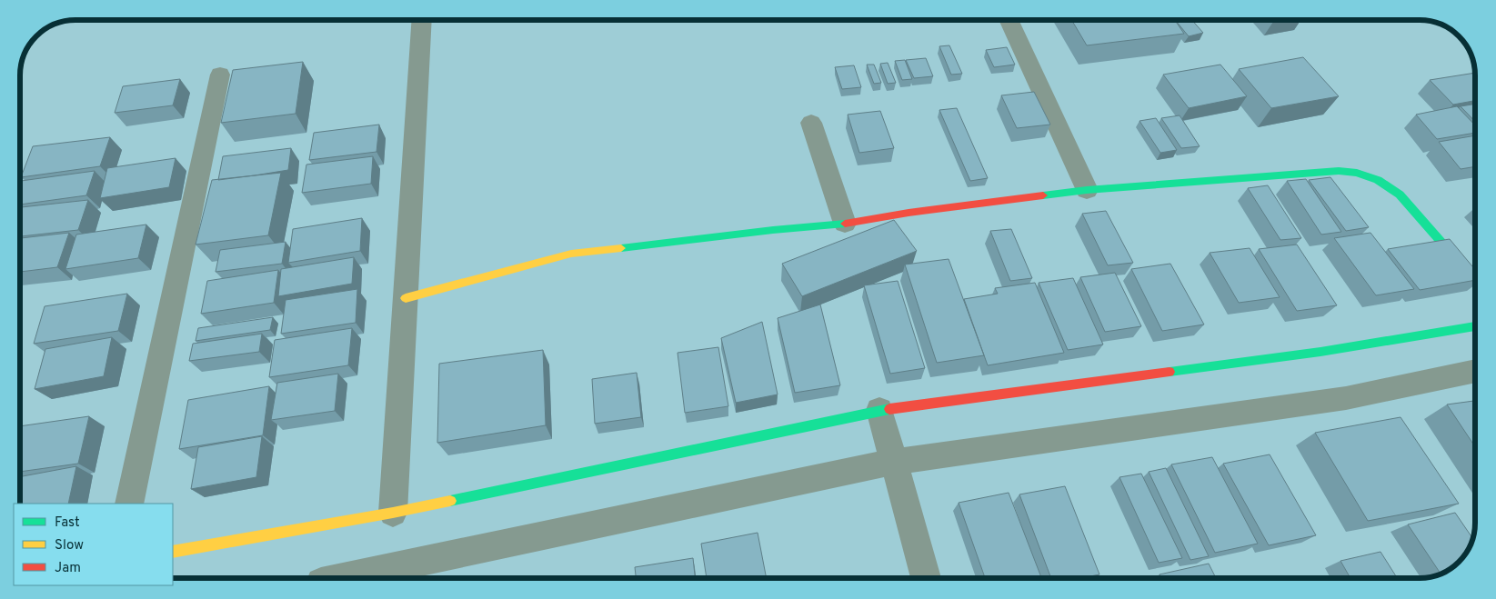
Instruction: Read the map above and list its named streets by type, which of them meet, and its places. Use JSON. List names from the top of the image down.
{
  "legend": ["Fast", "Slow", "Jam"]
}
